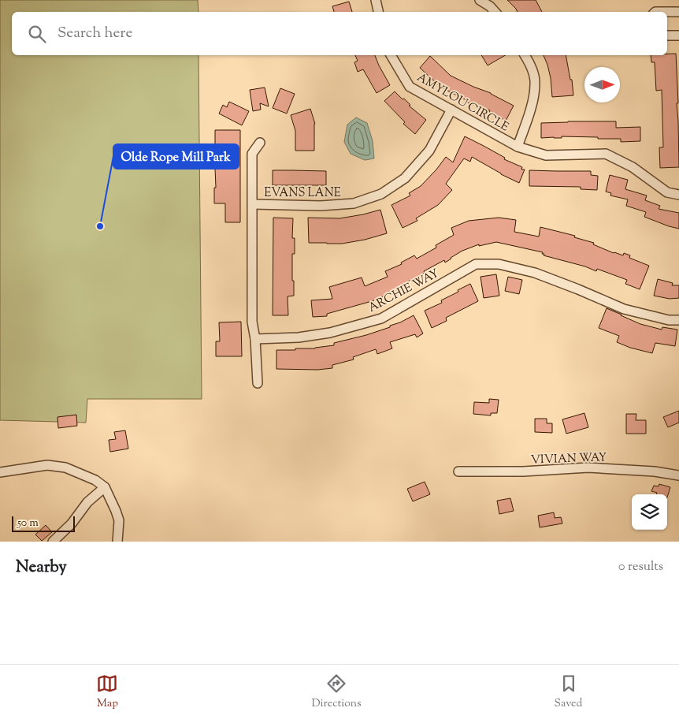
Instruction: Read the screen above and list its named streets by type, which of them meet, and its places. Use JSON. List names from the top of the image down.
{
  "streets": {
    "street": [
      "AMYLOU CIRCLE",
      "EVANS LANE",
      "ARCHIE WAY",
      "VIVIAN WAY"
    ]
  },
  "crossings": [
    ["AMYLOU CIRCLE", "EVANS LANE"]
  ],
  "places": ["Olde Rope Mill Park"],
  "scale_bar": "50 m",
  "north": "right",
  "page": {
    "search": "Search here",
    "scale": "50 m",
    "heading": ["Nearby", "0 results"],
    "nav": ["Map", "Directions", "Saved"]
  }
}
